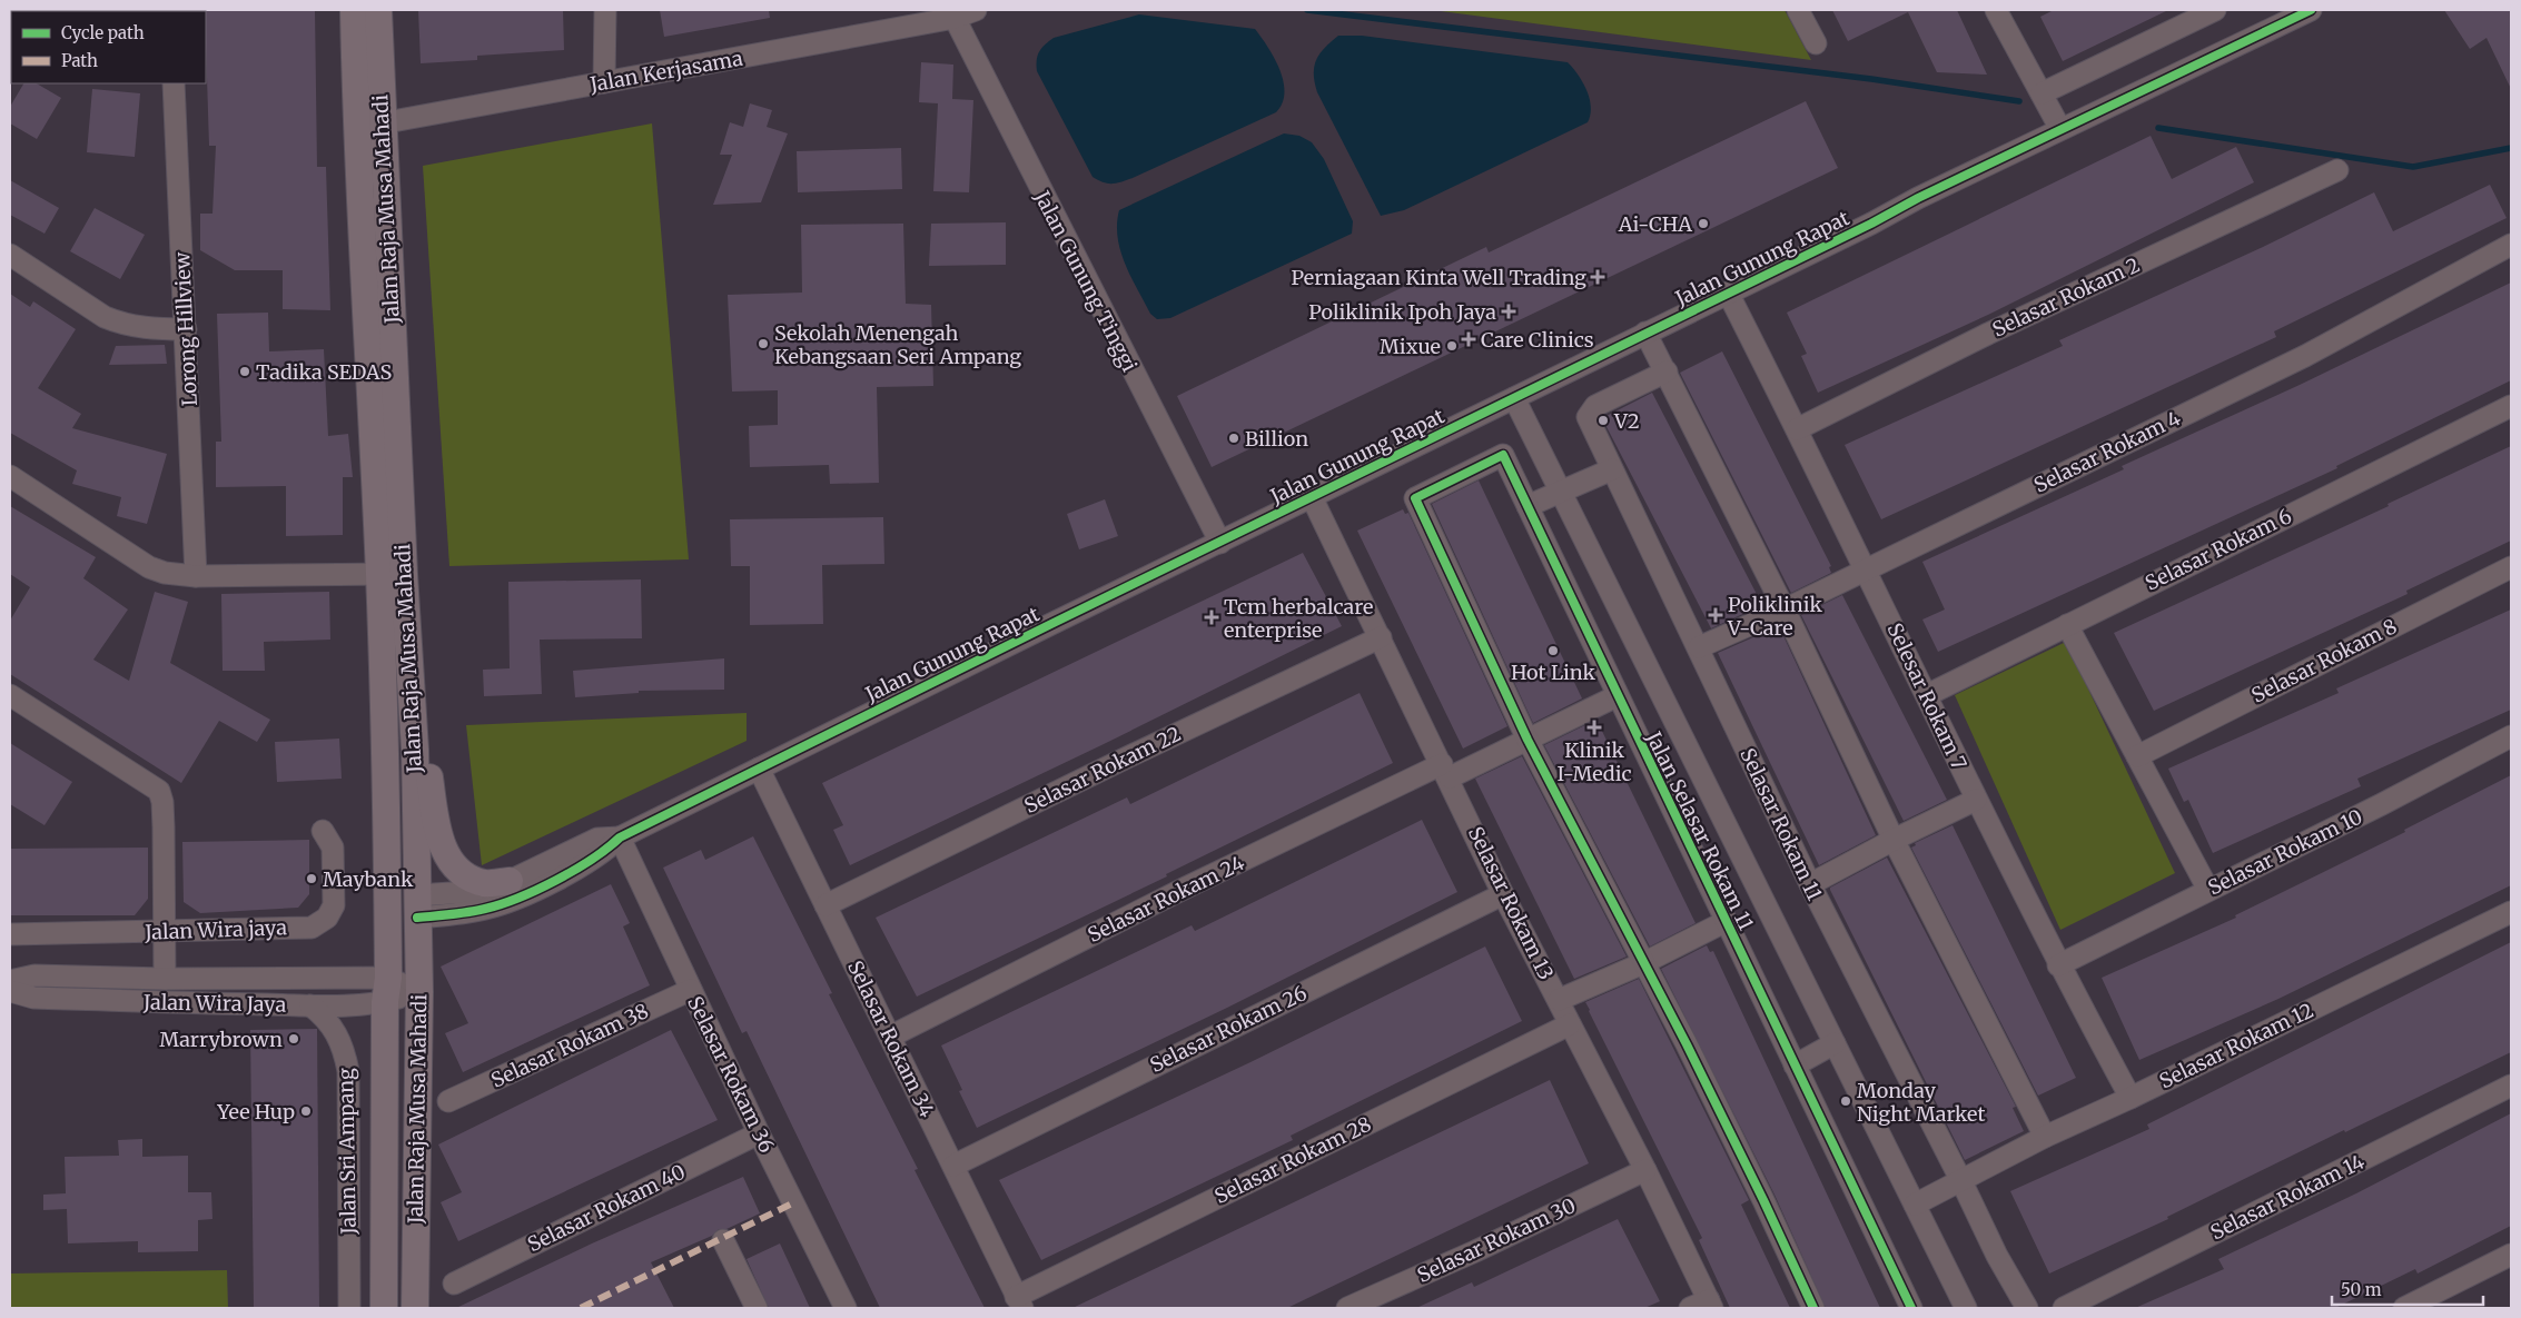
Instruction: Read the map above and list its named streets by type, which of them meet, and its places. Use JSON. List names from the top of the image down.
{
  "streets": {
    "main road": ["Jalan Raja Musa Mahadi"],
    "street": [
      "Jalan Kerjasama",
      "Jalan Gunung Rapat",
      "Jalan Gunung Tinggi",
      "Selasar Rokam 2",
      "Lorong Hillview",
      "Selasar Rokam 4",
      "Selasar Rokam 6",
      "Selasar Rokam 8",
      "Selesar Rokam 7",
      "Selasar Rokam 22",
      "Selasar Rokam 11",
      "Jalan Selasar Rokam 11",
      "Selasar Rokam 10",
      "Selasar Rokam 24",
      "Selasar Rokam 13",
      "Jalan Wira jaya",
      "Jalan Wira Jaya",
      "Selasar Rokam 26",
      "Selasar Rokam 34",
      "Selasar Rokam 38",
      "Selasar Rokam 12",
      "Selasar Rokam 36",
      "Jalan Sri Ampang",
      "Selasar Rokam 28",
      "Selasar Rokam 14",
      "Selasar Rokam 40",
      "Selasar Rokam 30"
    ]
  },
  "crossings": [
    ["Jalan Kerjasama", "Jalan Raja Musa Mahadi"],
    ["Jalan Kerjasama", "Jalan Gunung Tinggi"],
    ["Jalan Raja Musa Mahadi", "Jalan Gunung Rapat"],
    ["Jalan Raja Musa Mahadi", "Jalan Wira Jaya"],
    ["Jalan Gunung Rapat", "Jalan Gunung Tinggi"],
    ["Jalan Gunung Rapat", "Selesar Rokam 7"],
    ["Jalan Gunung Rapat", "Selasar Rokam 13"],
    ["Jalan Gunung Rapat", "Selasar Rokam 34"],
    ["Jalan Gunung Rapat", "Selasar Rokam 36"],
    ["Selasar Rokam 2", "Selesar Rokam 7"],
    ["Selasar Rokam 4", "Selesar Rokam 7"],
    ["Selasar Rokam 4", "Selasar Rokam 11"],
    ["Selasar Rokam 6", "Selesar Rokam 7"],
    ["Selesar Rokam 7", "Selasar Rokam 10"],
    ["Selesar Rokam 7", "Selasar Rokam 12"],
    ["Selasar Rokam 22", "Selasar Rokam 13"],
    ["Selasar Rokam 22", "Selasar Rokam 34"],
    ["Selasar Rokam 11", "Selasar Rokam 12"],
    ["Jalan Selasar Rokam 11", "Selasar Rokam 24"],
    ["Selasar Rokam 24", "Selasar Rokam 13"],
    ["Selasar Rokam 24", "Selasar Rokam 34"],
    ["Selasar Rokam 13", "Selasar Rokam 26"],
    ["Selasar Rokam 13", "Selasar Rokam 28"],
    ["Selasar Rokam 13", "Selasar Rokam 30"],
    ["Jalan Wira Jaya", "Jalan Sri Ampang"],
    ["Selasar Rokam 26", "Selasar Rokam 34"],
    ["Selasar Rokam 34", "Selasar Rokam 28"],
    ["Selasar Rokam 38", "Selasar Rokam 36"],
    ["Selasar Rokam 36", "Selasar Rokam 40"]
  ],
  "places": {
    "other": [
      "Ai-CHA",
      "Sekolah Menengah Kebangsaan Seri Ampang",
      "Mixue",
      "Tadika SEDAS",
      "V2",
      "Billion",
      "Hot Link",
      "Maybank",
      "Marrybrown",
      "Monday Night Market",
      "Yee Hup"
    ],
    "health": [
      "Perniagaan Kinta Well Trading",
      "Poliklinik Ipoh Jaya",
      "Care Clinics",
      "Poliklinik V-Care",
      "Tcm herbalcare enterprise",
      "Klinik I-Medic"
    ]
  },
  "legend": ["Cycle path", "Path"],
  "scale_bar": "50 m"
}
